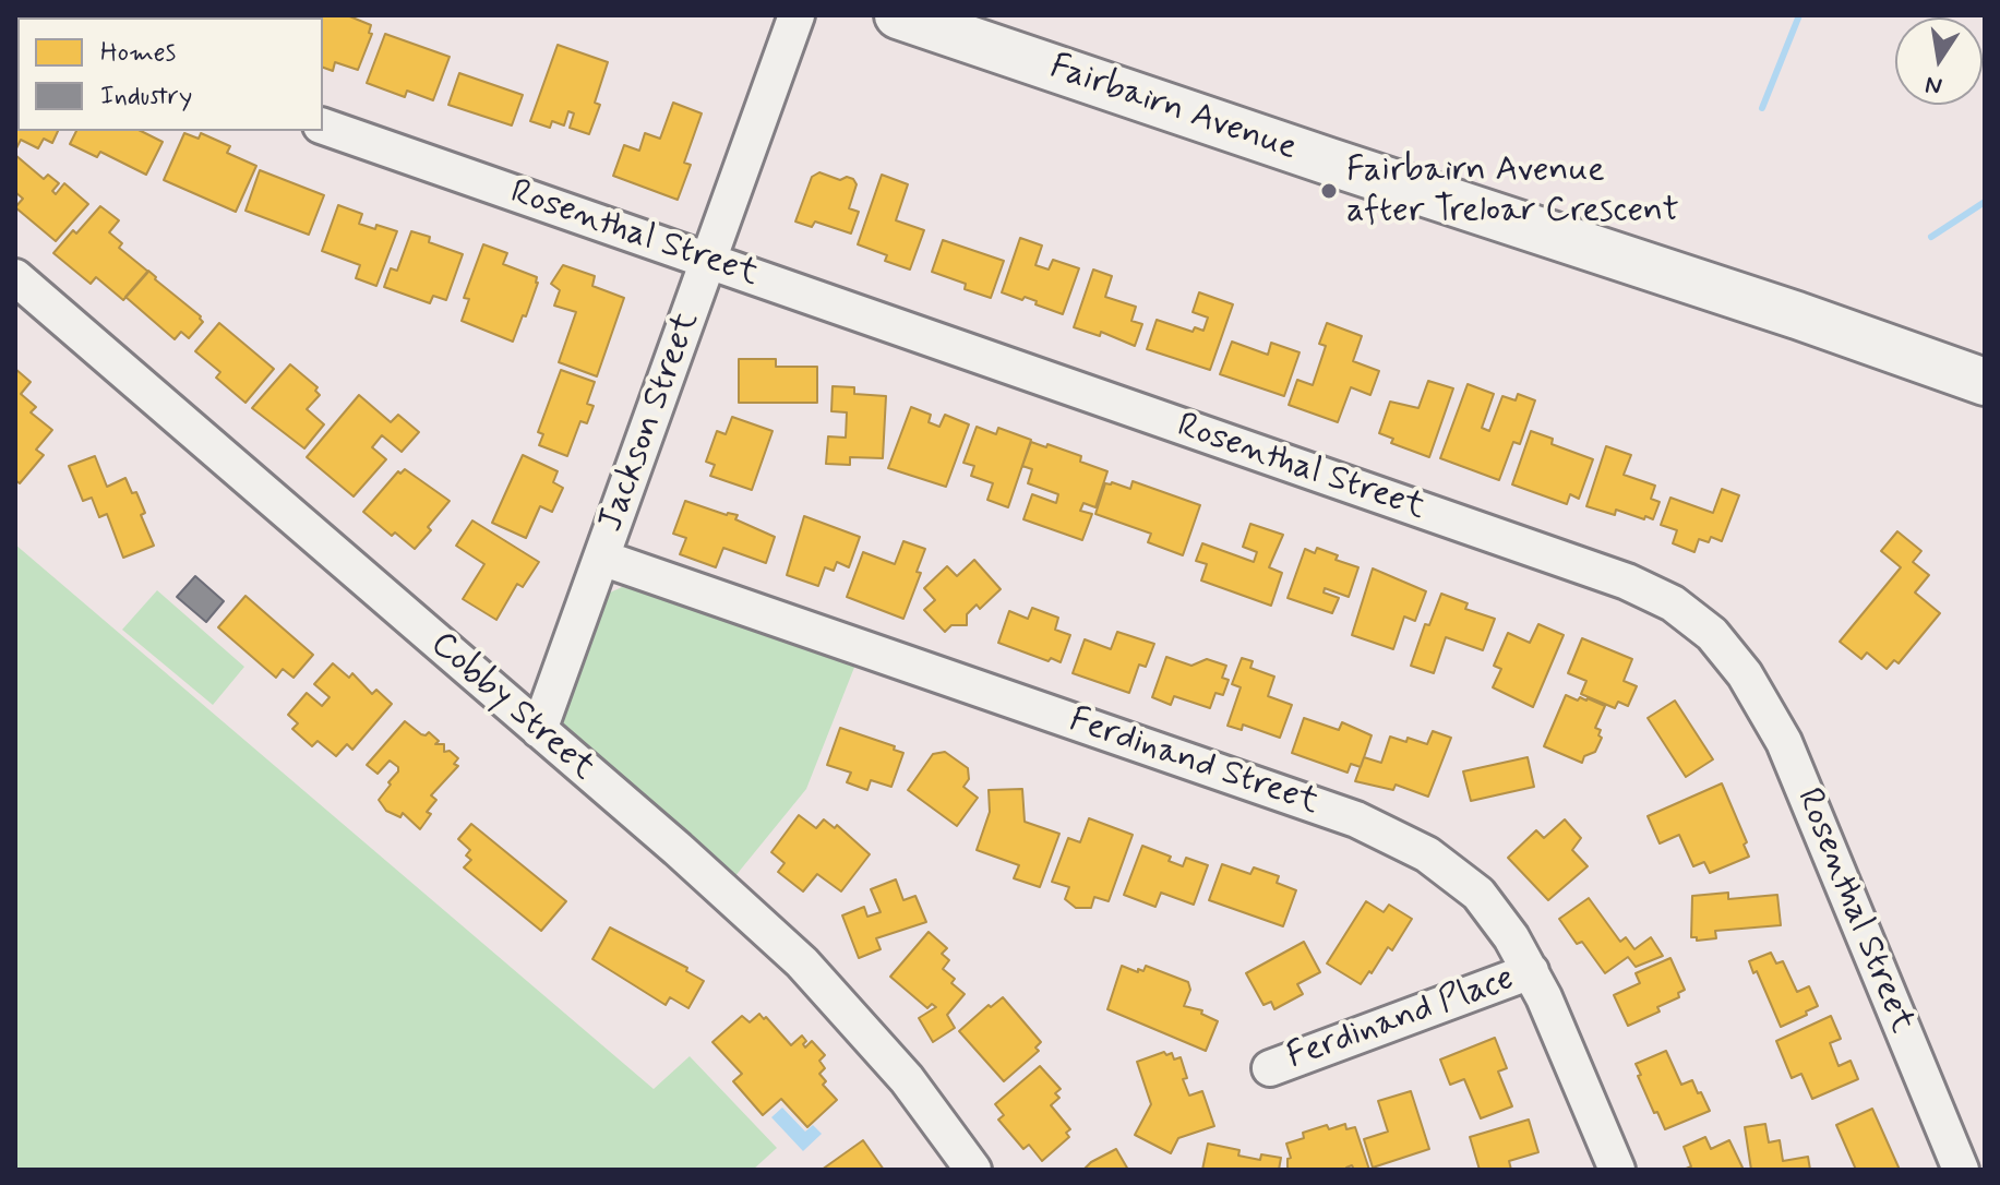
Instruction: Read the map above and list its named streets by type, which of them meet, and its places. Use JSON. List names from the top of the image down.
{
  "streets": {
    "main road": ["Fairbairn Avenue"],
    "street": [
      "Rosenthal Street",
      "Jackson Street",
      "Cobby Street",
      "Ferdinand Street",
      "Ferdinand Place"
    ]
  },
  "crossings": [
    ["Rosenthal Street", "Jackson Street"],
    ["Jackson Street", "Cobby Street"],
    ["Jackson Street", "Ferdinand Street"],
    ["Ferdinand Street", "Ferdinand Place"]
  ],
  "places": ["Fairbairn Avenue after Treloar Crescent"],
  "legend": ["Homes", "Industry"],
  "north": "bottom"
}
